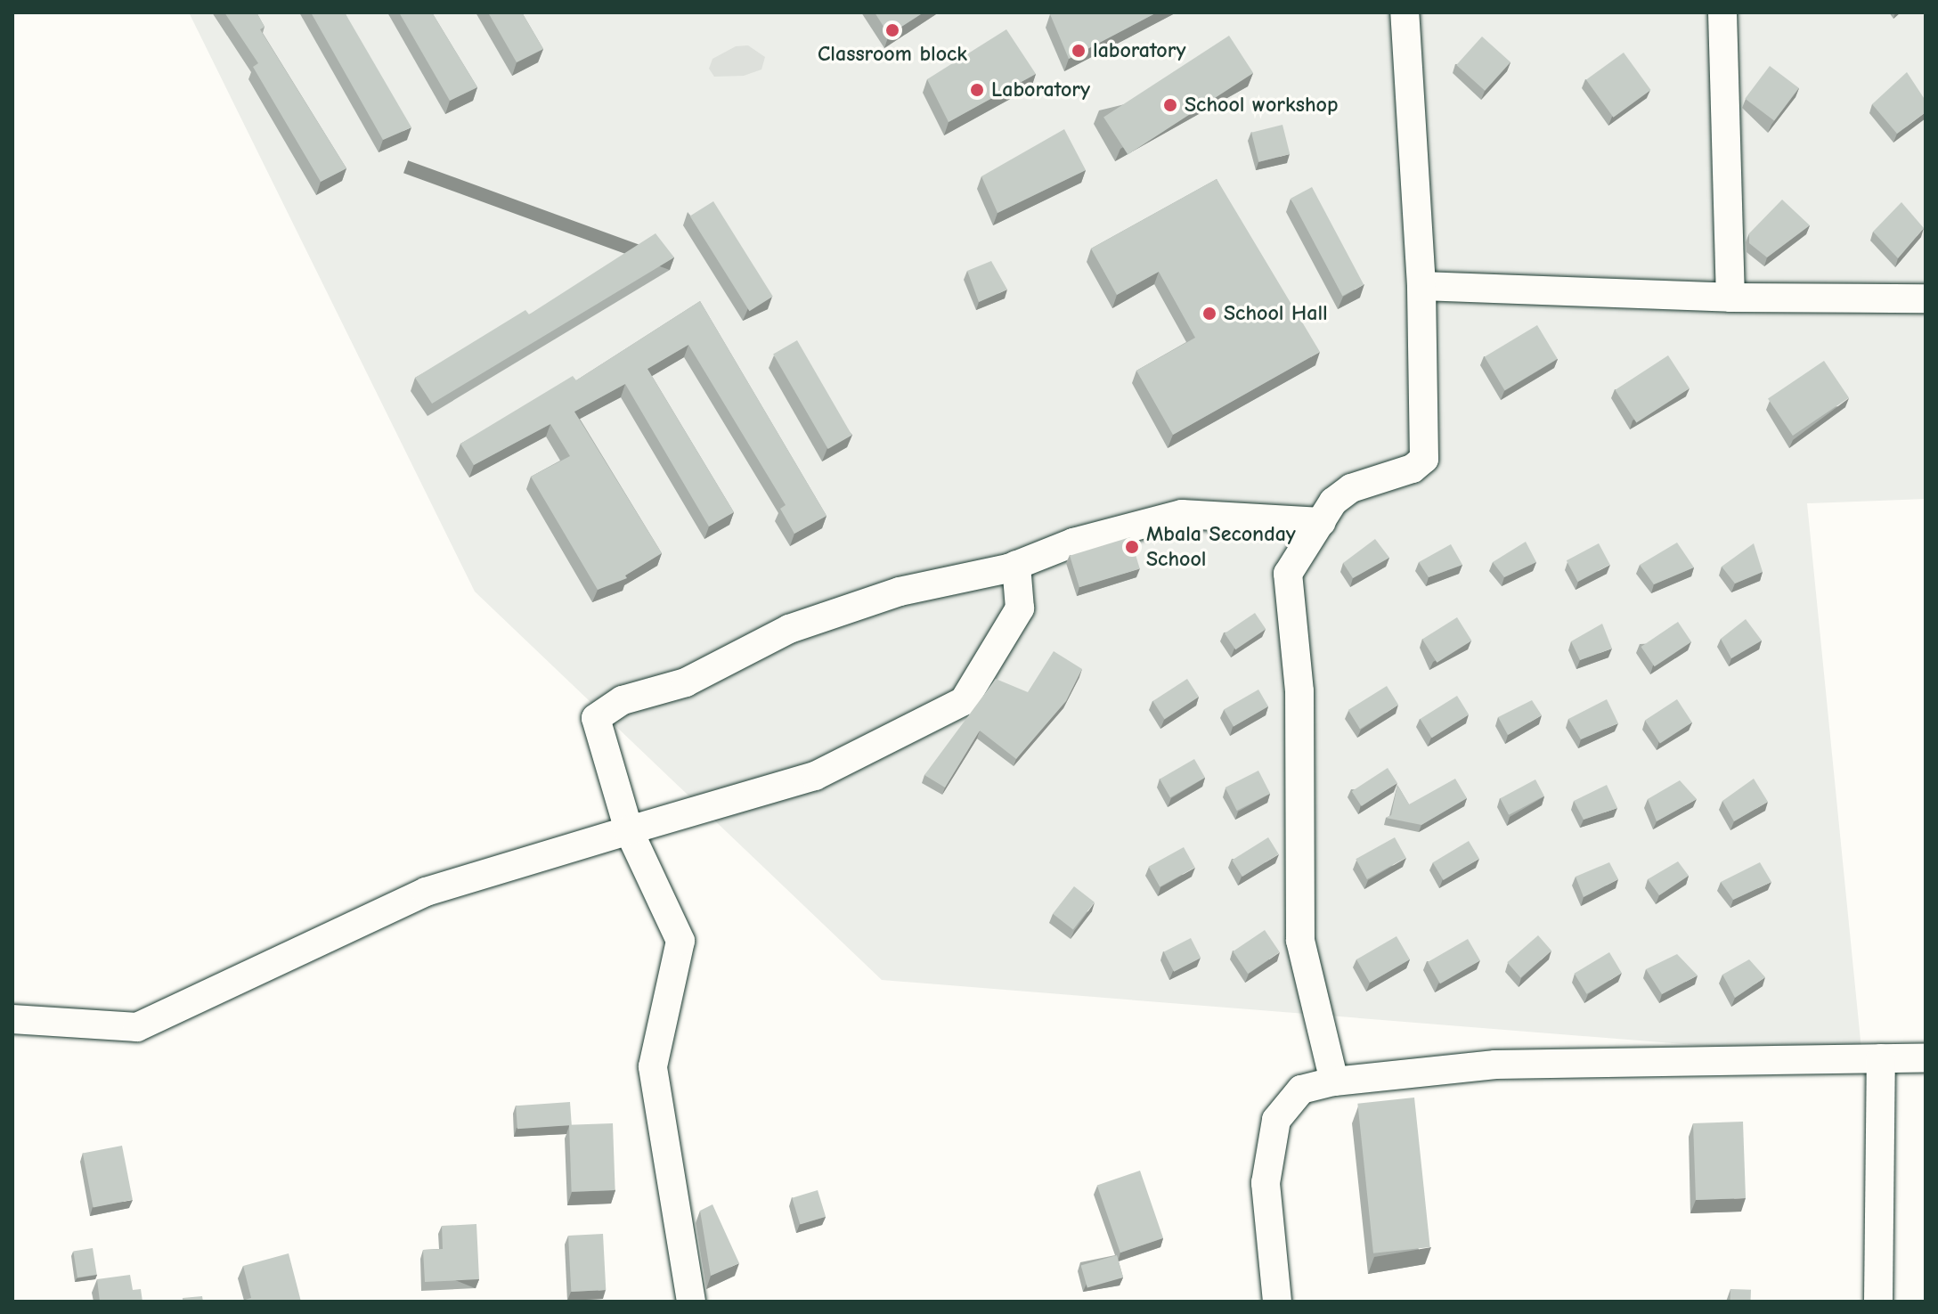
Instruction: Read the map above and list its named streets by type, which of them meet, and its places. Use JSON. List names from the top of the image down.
{
  "places": [
    "Classroom block",
    "laboratory",
    "Laboratory",
    "School workshop",
    "School Hall",
    "Mbala Seconday School"
  ]
}
